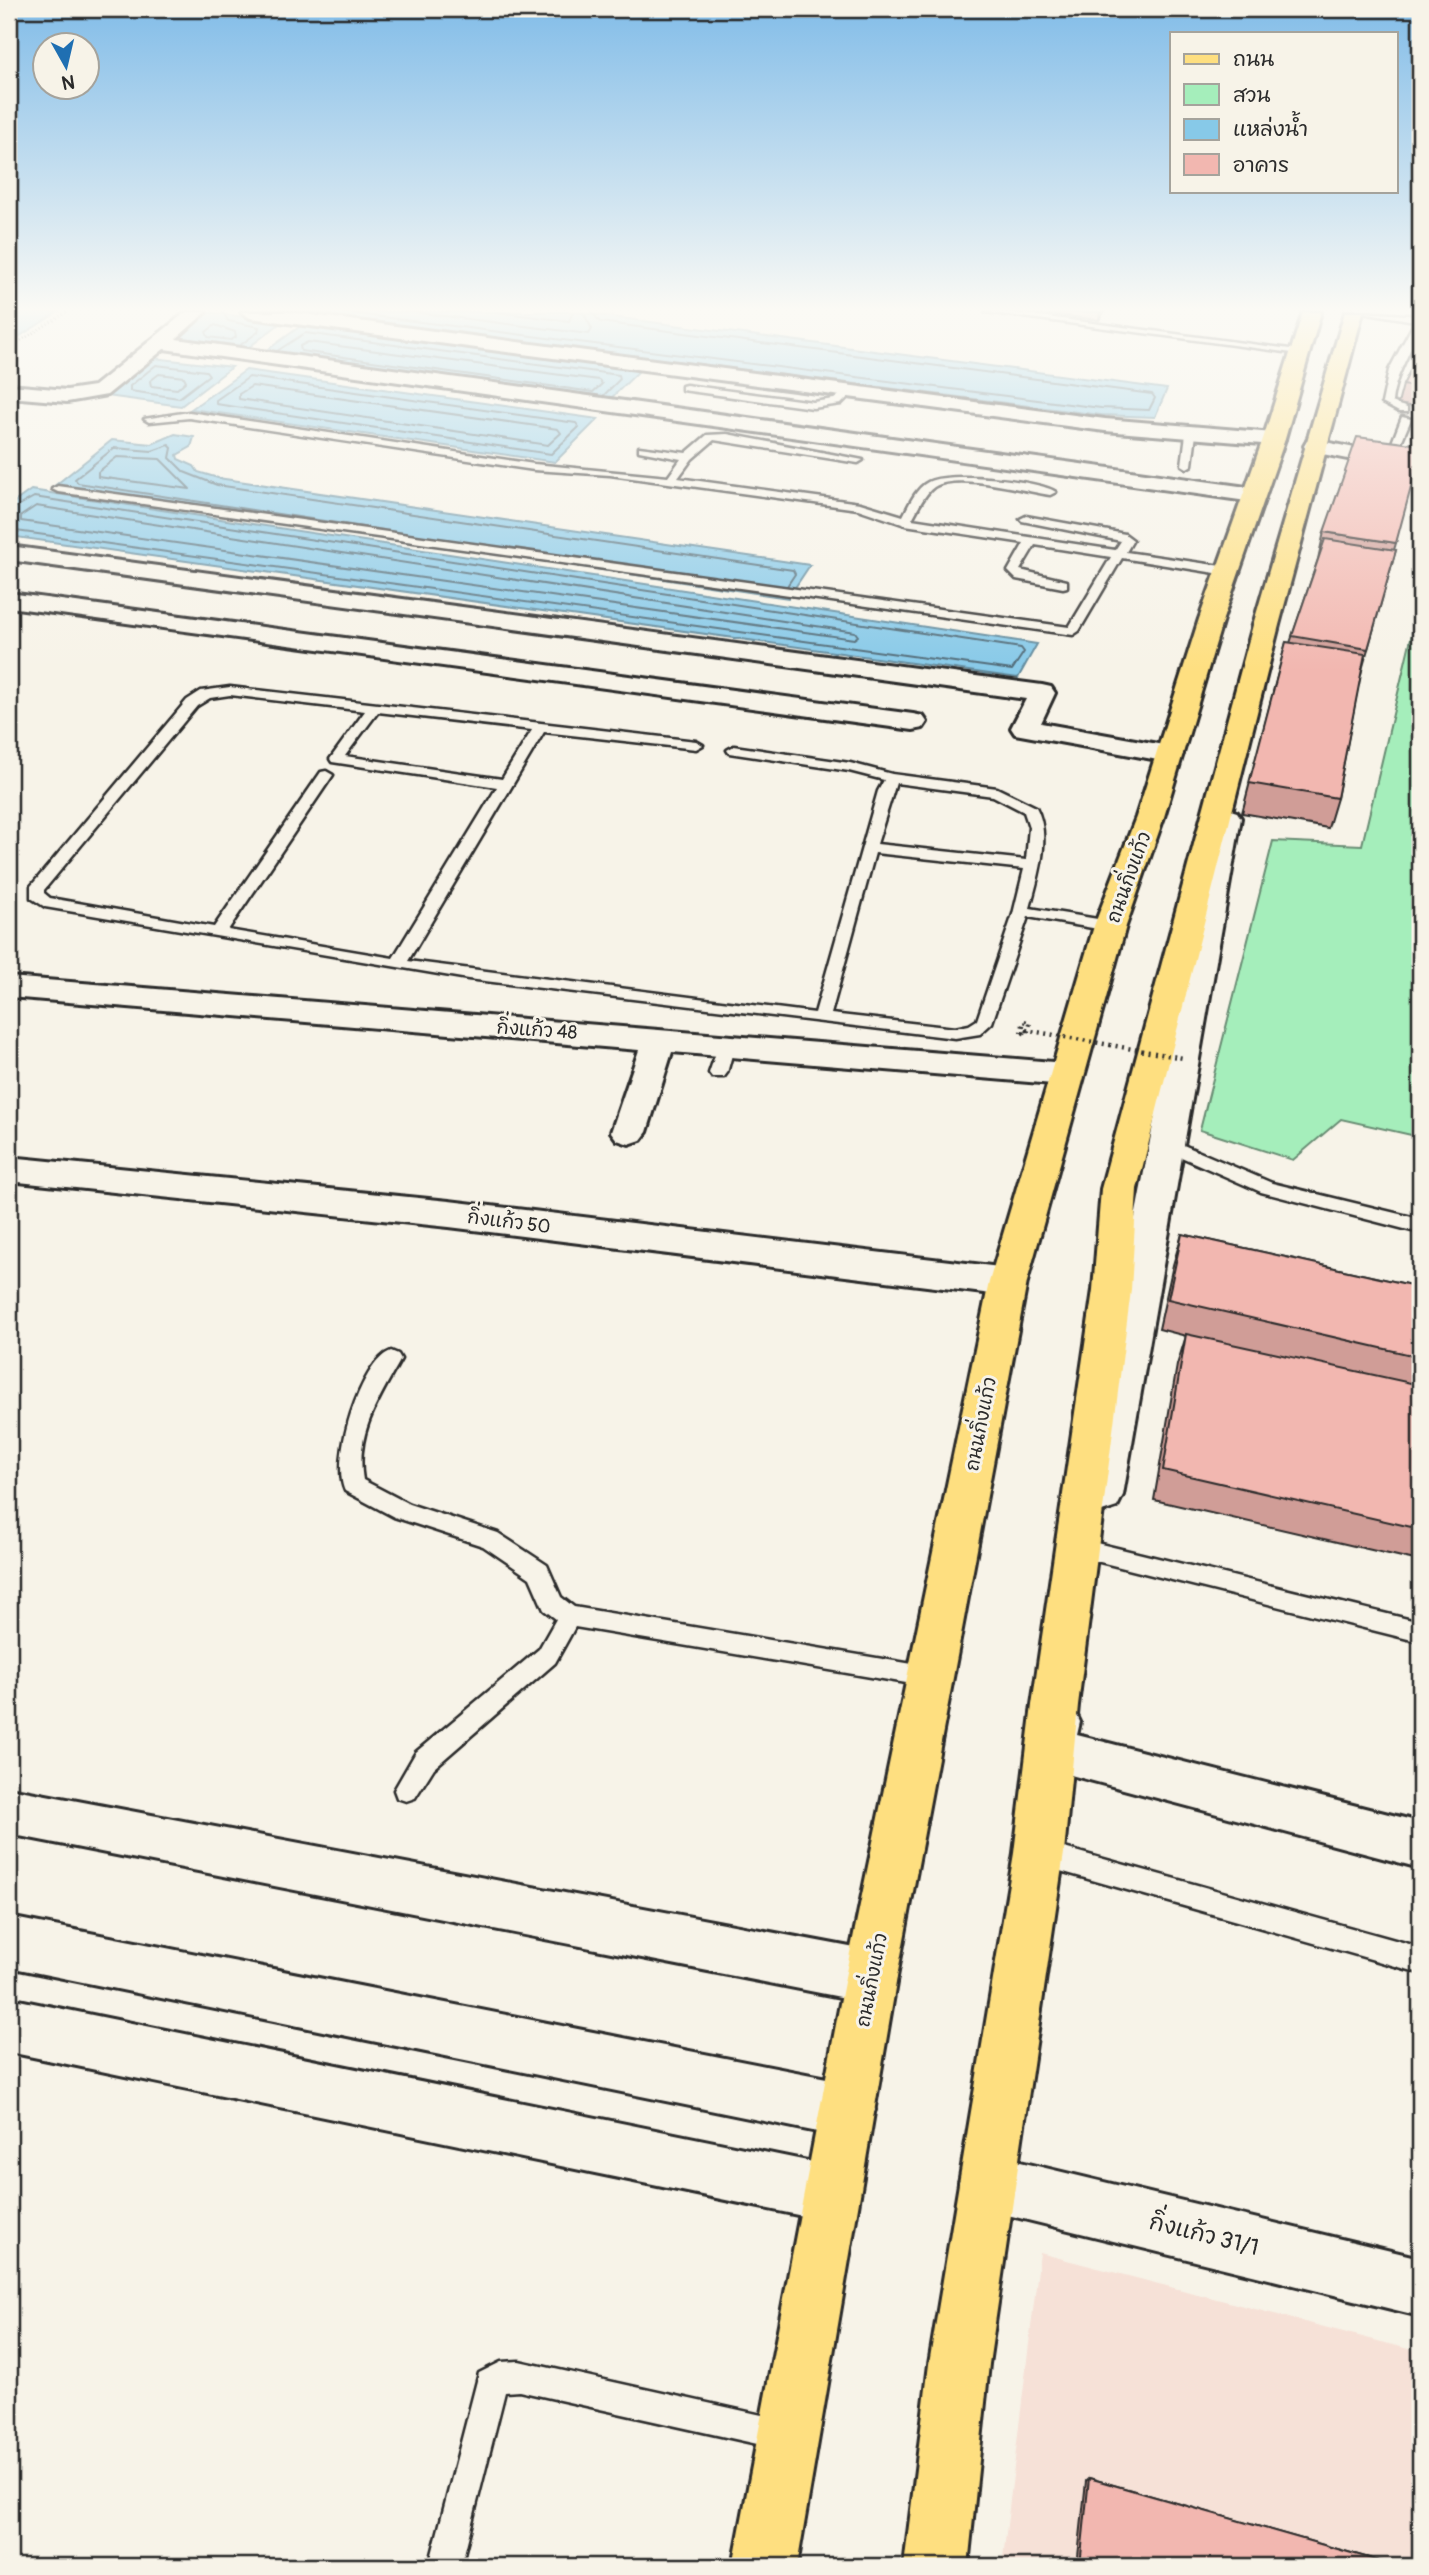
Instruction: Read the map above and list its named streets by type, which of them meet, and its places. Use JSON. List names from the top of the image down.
{
  "streets": {
    "main road": ["ถนนกิ่งแก้ว"],
    "street": ["กิ่งแก้ว 48", "กิ่งแก้ว 50", "กิ่งแก้ว 31/1"]
  },
  "crossings": [
    ["ถนนกิ่งแก้ว", "กิ่งแก้ว 48"],
    ["ถนนกิ่งแก้ว", "กิ่งแก้ว 50"],
    ["ถนนกิ่งแก้ว", "กิ่งแก้ว 31/1"]
  ],
  "legend": [
    "ถนน",
    "สวน",
    "แหล่งน้ำ",
    "อาคาร"
  ],
  "north": "bottom"
}
